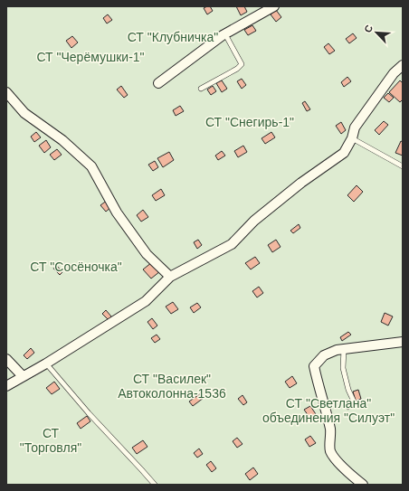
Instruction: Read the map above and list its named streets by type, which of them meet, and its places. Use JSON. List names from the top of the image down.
{
  "parks": [
    "СТ \"Клубничка\"",
    "СТ \"Черёмушки-1\"",
    "СТ \"Снегирь-1\"",
    "СТ \"Сосёночка\"",
    "СТ \"Василек\" Автоколонна-1536",
    "СТ \"Светлана\" объединения \"Силуэт\"",
    "СТ \"Торговля\""
  ],
  "north": "top left"
}
